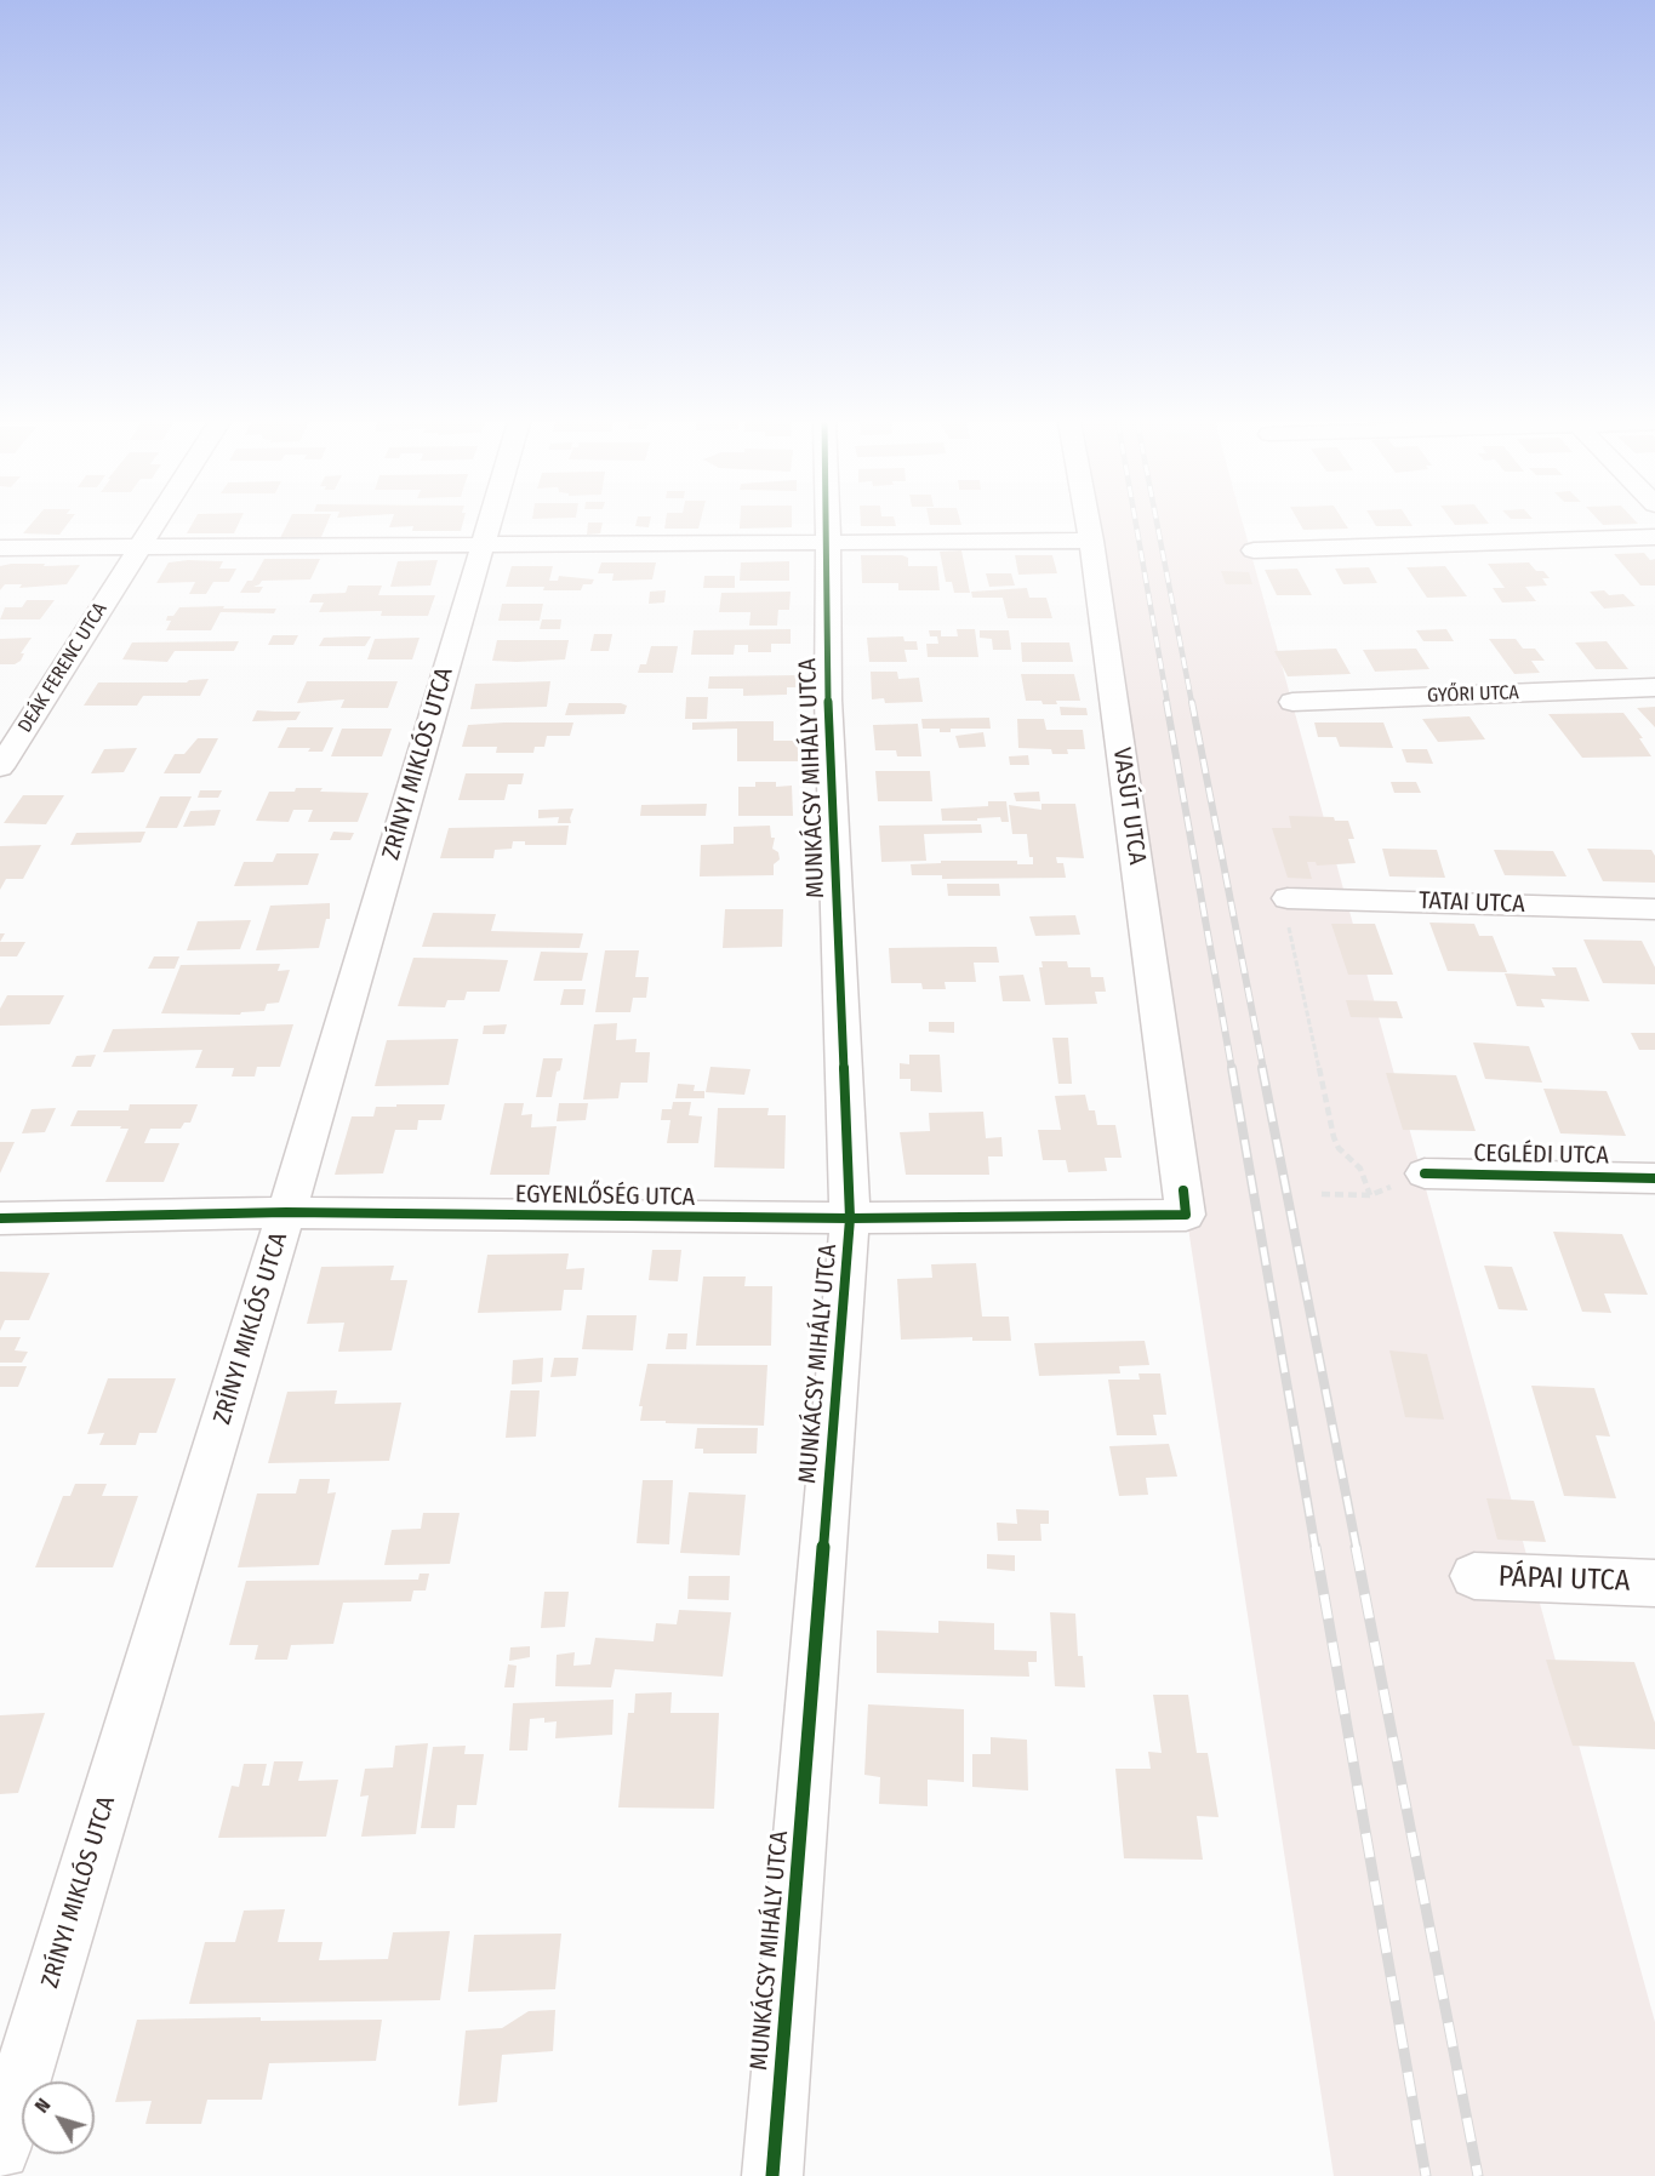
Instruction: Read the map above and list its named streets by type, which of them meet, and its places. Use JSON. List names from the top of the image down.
{
  "streets": {
    "street": [
      "DEÁK FERENC UTCA",
      "GYŐRI UTCA",
      "ZRÍNYI MIKLÓS UTCA",
      "MUNKÁCSY MIHÁLY UTCA",
      "VASÚT UTCA",
      "TATAI UTCA",
      "CEGLÉDI UTCA",
      "EGYENLŐSÉG UTCA",
      "PÁPAI UTCA"
    ]
  },
  "crossings": [
    ["ZRÍNYI MIKLÓS UTCA", "EGYENLŐSÉG UTCA"],
    ["MUNKÁCSY MIHÁLY UTCA", "EGYENLŐSÉG UTCA"],
    ["VASÚT UTCA", "EGYENLŐSÉG UTCA"]
  ],
  "north": "top left"
}
